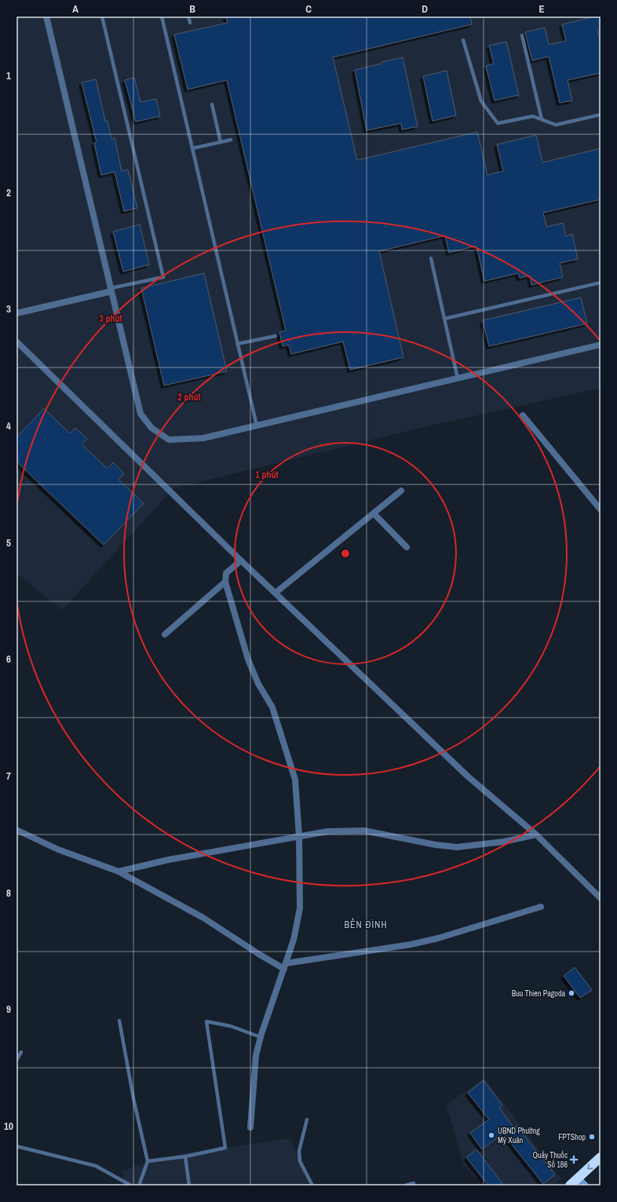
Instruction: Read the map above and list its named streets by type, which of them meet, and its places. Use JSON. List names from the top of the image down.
{
  "districts": ["BẾN ĐÌNH"],
  "places": {
    "other": ["Buu Thien Pagoda", "UBND Phường Mỹ Xuân", "FPTShop"],
    "health": ["Quầy Thuốc Số 186"]
  },
  "grid": {
    "columns": [
      "A",
      "B",
      "C",
      "D",
      "E"
    ],
    "rows": [
      "1",
      "2",
      "3",
      "4",
      "5",
      "6",
      "7",
      "8",
      "9",
      "10"
    ]
  },
  "rings": ["3 phút", "2 phút", "1 phút"]
}
